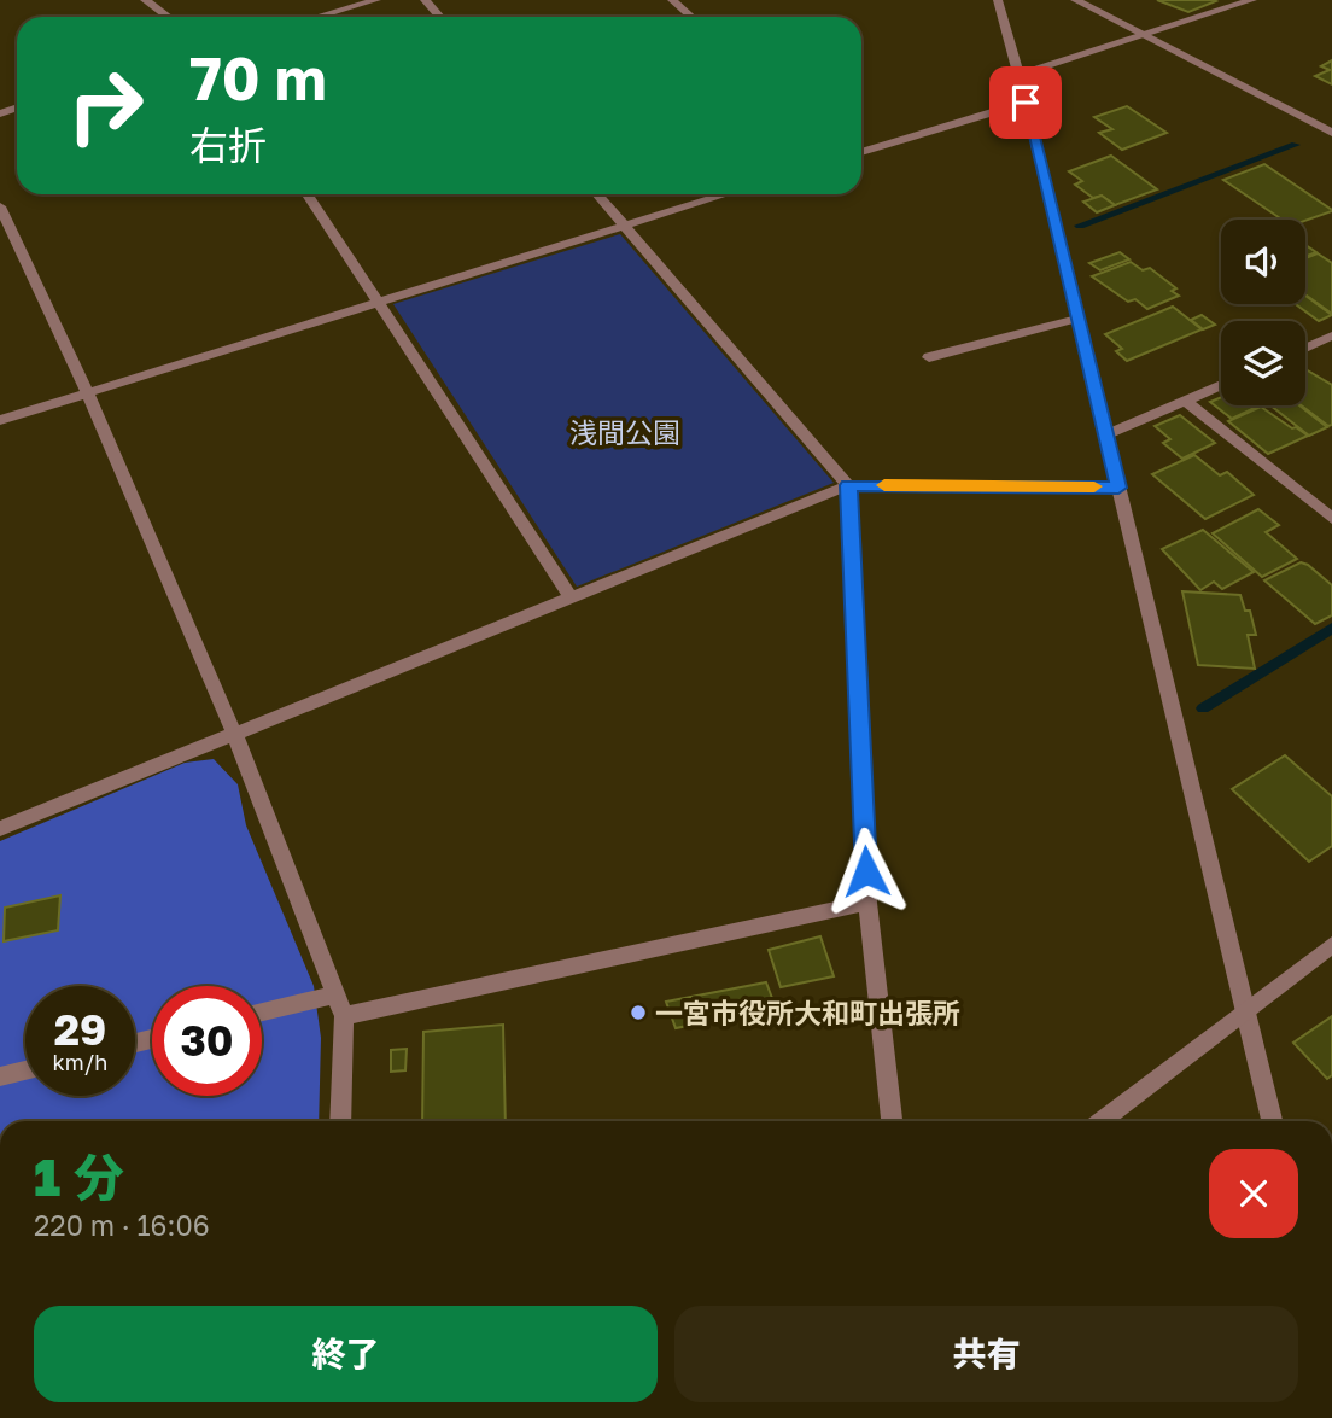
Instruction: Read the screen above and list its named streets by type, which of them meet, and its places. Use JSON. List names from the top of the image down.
{
  "parks": ["浅間公園"],
  "places": ["一宮市役所大和町出張所"],
  "page": {
    "turn": ["70 m", "右折"],
    "speed": "29 km/h",
    "limit": "30",
    "heading": ["1 分", "220 m · 16:06"],
    "buttons": ["終了", "共有"]
  }
}
